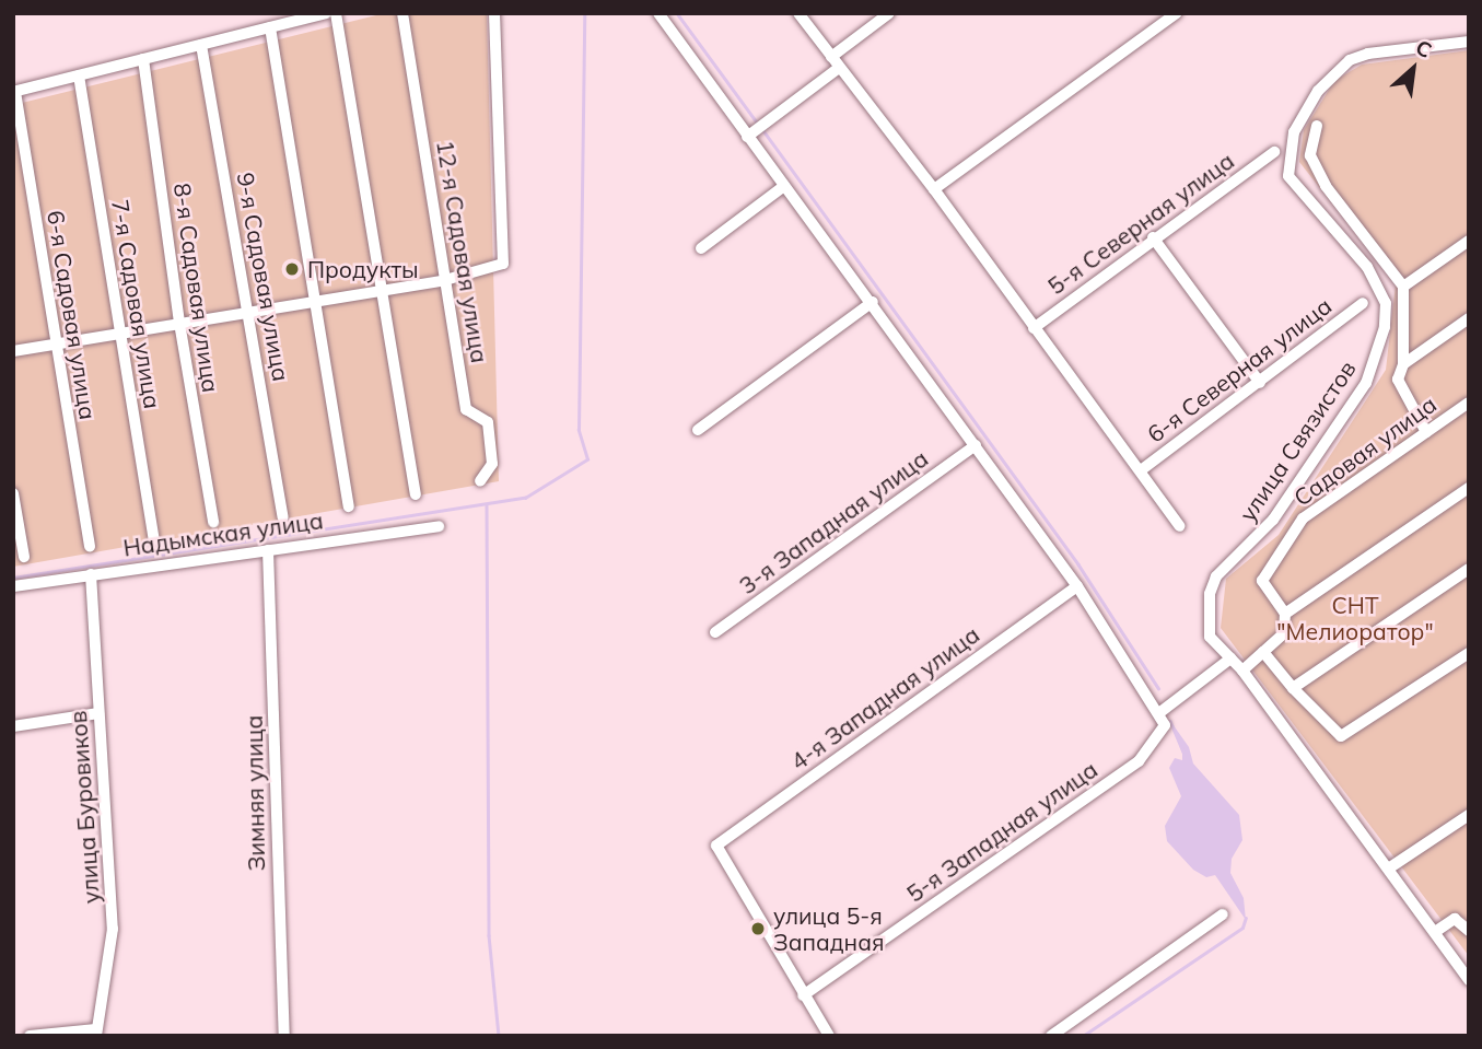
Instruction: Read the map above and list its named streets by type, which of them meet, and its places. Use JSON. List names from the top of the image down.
{
  "streets": {
    "street": [
      "5-я Северная улица",
      "12-я Садовая улица",
      "9-я Садовая улица",
      "8-я Садовая улица",
      "7-я Садовая улица",
      "6-я Садовая улица",
      "6-я Северная улица",
      "улица Связистов",
      "Садовая улица",
      "3-я Западная улица",
      "Надымская улица",
      "4-я Западная улица",
      "Зимняя улица",
      "улица Буровиков",
      "5-я Западная улица"
    ]
  },
  "crossings": [
    ["Надымская улица", "Зимняя улица"],
    ["Надымская улица", "улица Буровиков"],
    ["4-я Западная улица", "5-я Западная улица"]
  ],
  "parks": ["СНТ \"Мелиоратор\""],
  "places": ["Продукты", "улица 5-я Западная"],
  "north": "top right"
}
